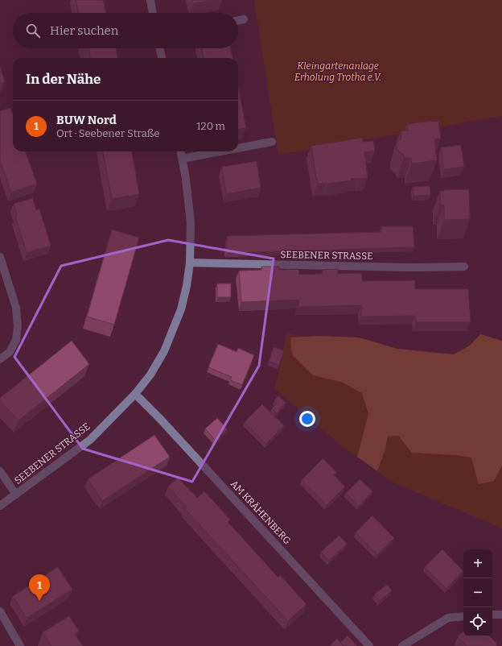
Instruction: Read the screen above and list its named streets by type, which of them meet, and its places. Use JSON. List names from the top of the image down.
{
  "streets": {
    "street": ["SEEBENER STRASSE", "AM KRÄHENBERG"]
  },
  "crossings": [
    ["SEEBENER STRASSE", "AM KRÄHENBERG"]
  ],
  "parks": ["Kleingartenanlage Erholung Trotha e.V."],
  "page": {
    "search": "Hier suchen",
    "heading": "In der Nähe",
    "list": [
      {
        "mark": "1",
        "name": "BUW Nord",
        "note": "Ort · Seebener Straße",
        "value": "120 m"
      }
    ],
    "map_buttons": ["+", "−"],
    "pins": "1"
  }
}
